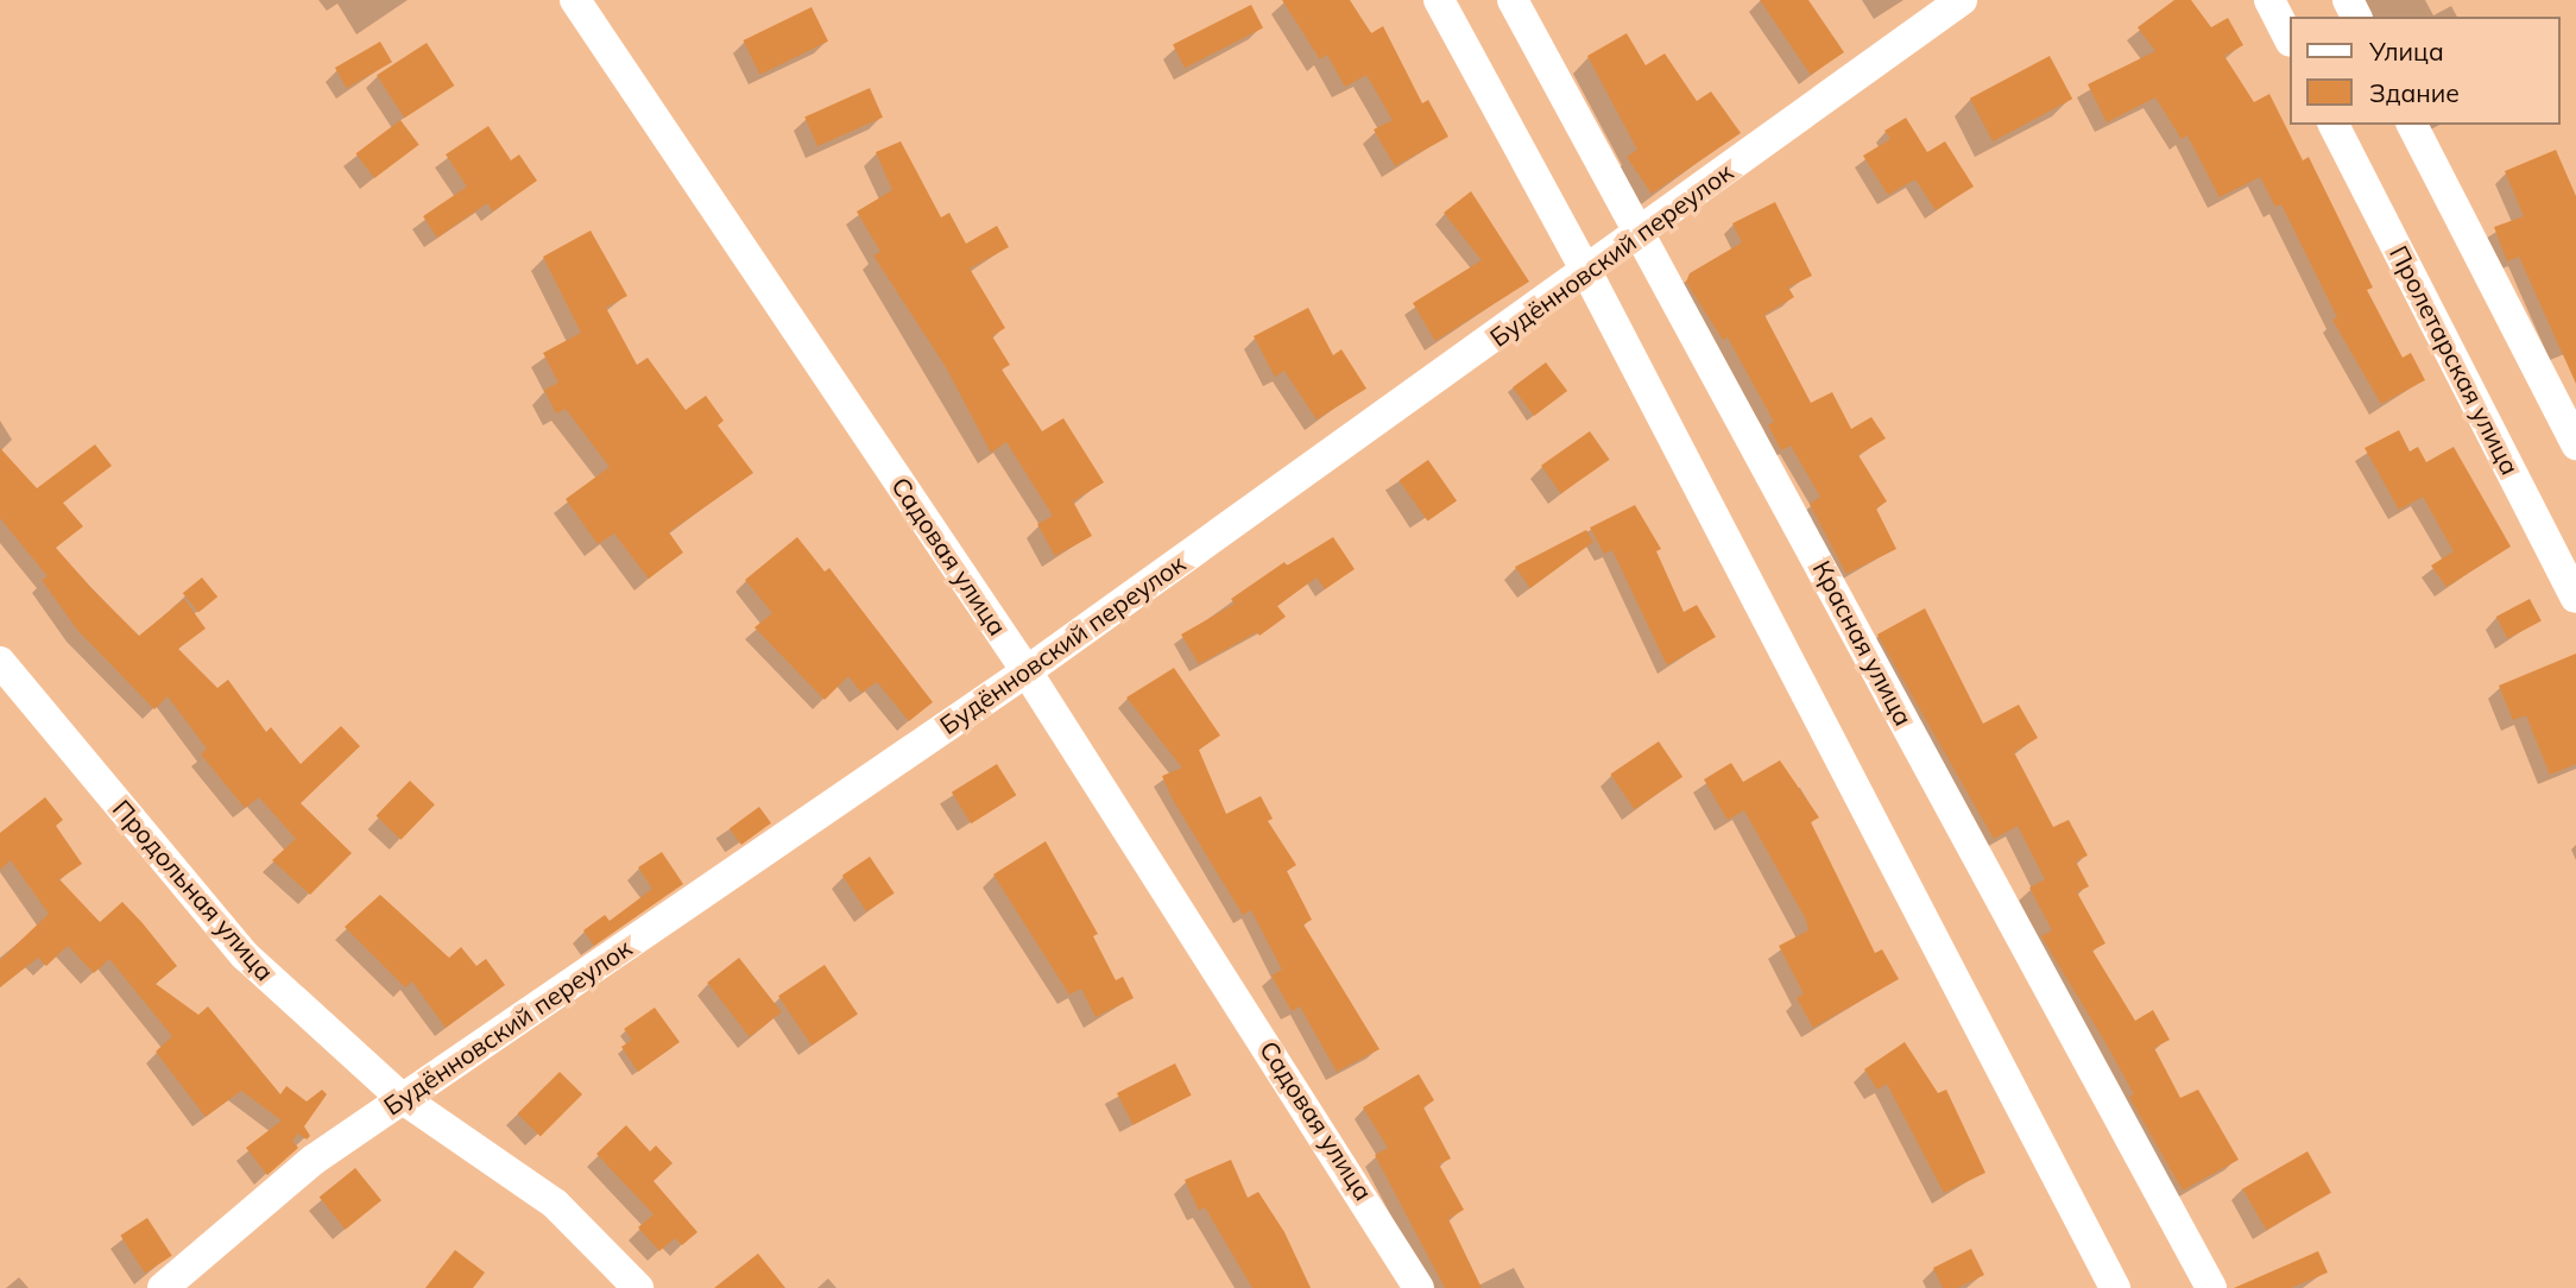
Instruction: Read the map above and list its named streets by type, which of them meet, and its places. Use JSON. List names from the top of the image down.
{
  "streets": {
    "street": [
      "Будённовский переулок",
      "Пролетарская улица",
      "Садовая улица",
      "Красная улица",
      "Продольная улица"
    ]
  },
  "crossings": [
    ["Будённовский переулок", "Садовая улица"],
    ["Будённовский переулок", "Красная улица"],
    ["Будённовский переулок", "Продольная улица"]
  ],
  "legend": ["Улица", "Здание"]
}
